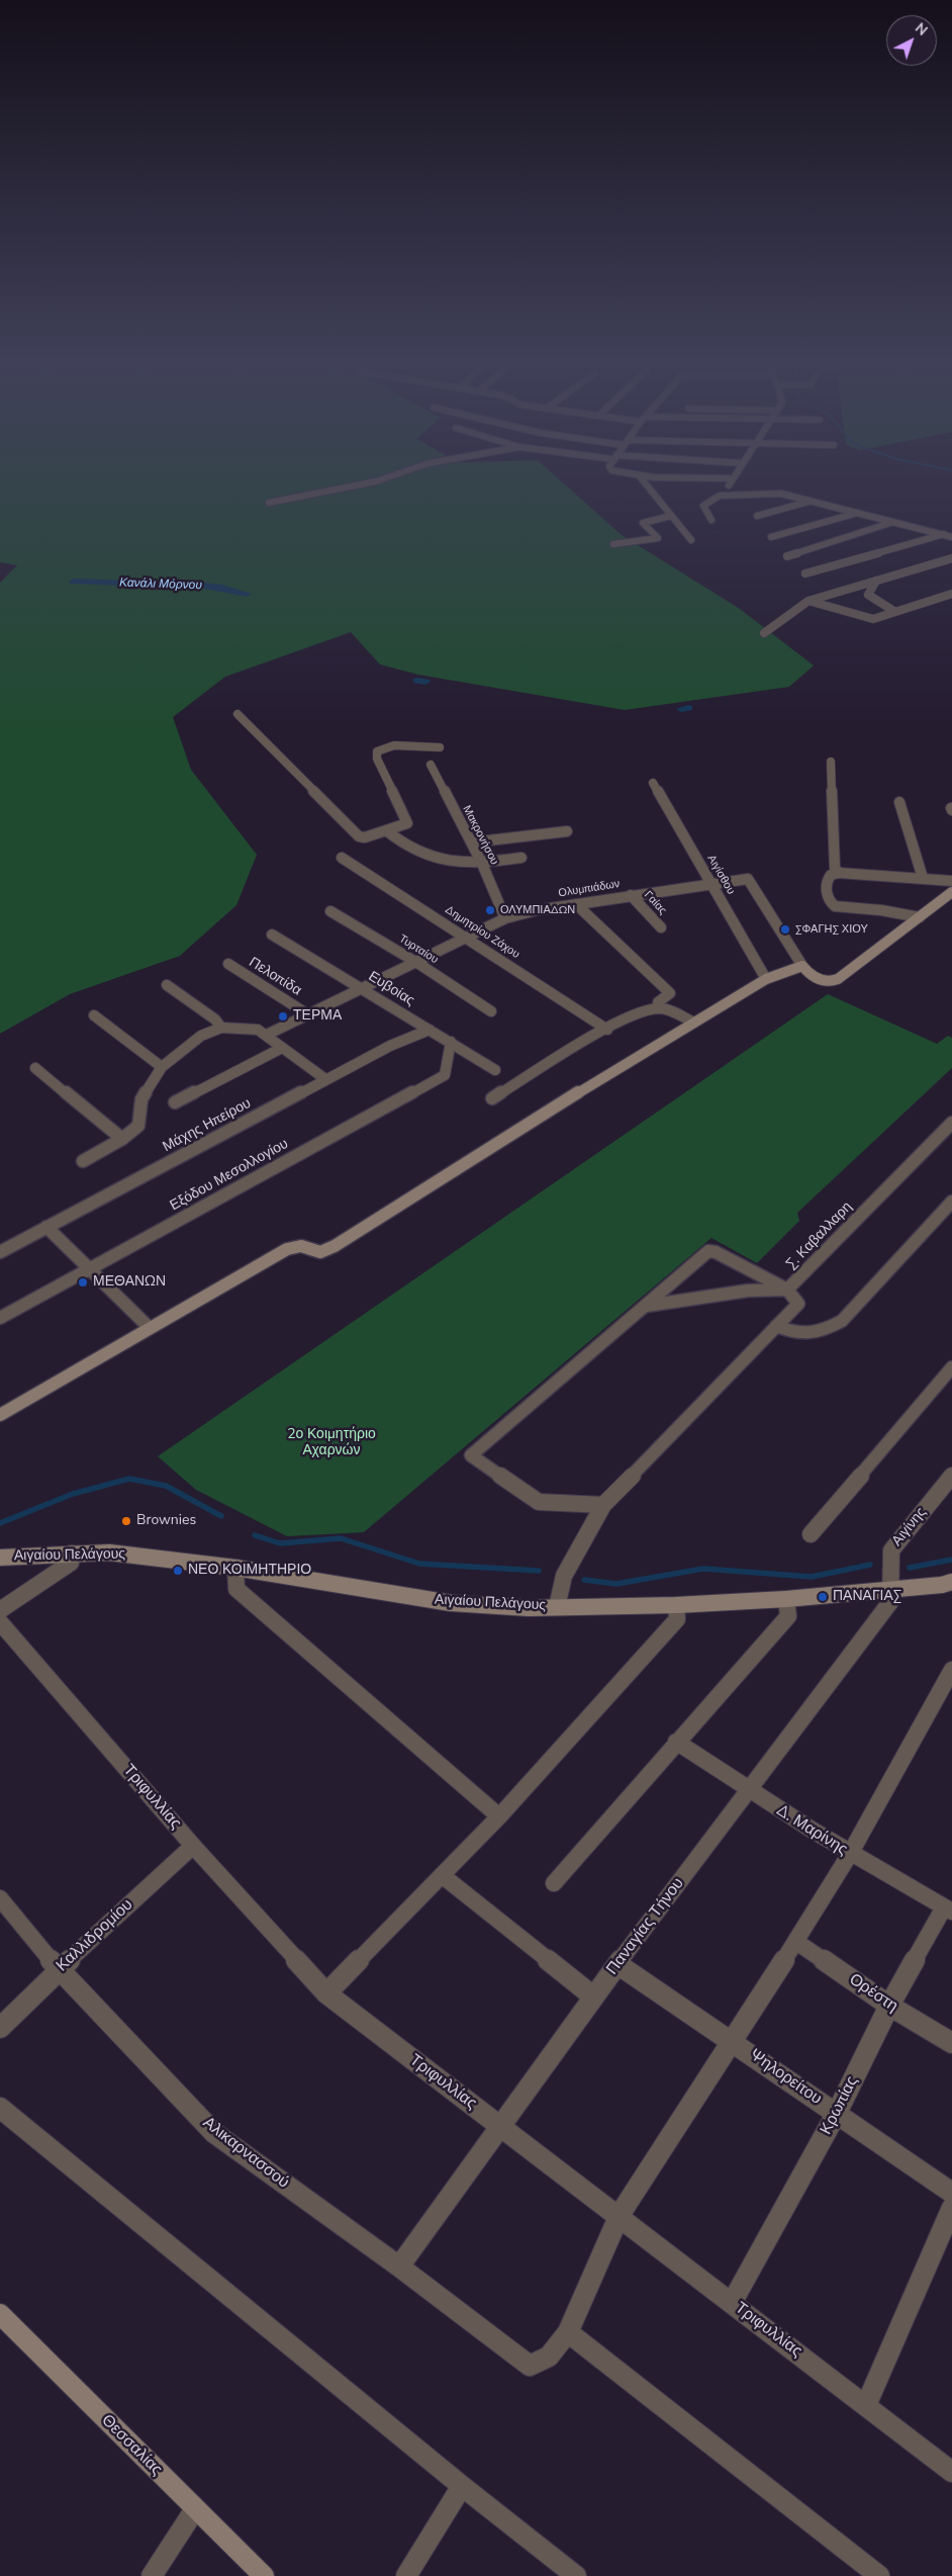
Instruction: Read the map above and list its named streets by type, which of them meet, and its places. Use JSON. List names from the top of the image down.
{
  "streets": {
    "street": [
      "Μακρονήσου",
      "Αιγίσθου",
      "Ολυμπιάδων",
      "Γαίας",
      "Δημητρίου Ζάχου",
      "Τυρταίου",
      "Πελοπίδα",
      "Ευβοίας",
      "Μάχης Ηπείρου",
      "Εξόδου Μεσολλογίου",
      "Σ. Καβαλλαρη",
      "Αιγίνης",
      "Αιγαίου Πελάγους",
      "Τριφυλλίας",
      "Δ. Μαρίνης",
      "Παναγίας Τήνου",
      "Καλλιδρομίου",
      "Ορέστη",
      "Ψηλορείτου",
      "Κρωπίας",
      "Αλικαρνασσού",
      "Θεσσαλίας"
    ]
  },
  "crossings": [
    ["Μακρονήσου", "Ολυμπιάδων"],
    ["Αιγίσθου", "Ολυμπιάδων"],
    ["Ολυμπιάδων", "Γαίας"],
    ["Ολυμπιάδων", "Δημητρίου Ζάχου"],
    ["Ολυμπιάδων", "Τυρταίου"],
    ["Ολυμπιάδων", "Πελοπίδα"],
    ["Ολυμπιάδων", "Ευβοίας"],
    ["Ευβοίας", "Μάχης Ηπείρου"],
    ["Ευβοίας", "Εξόδου Μεσολλογίου"],
    ["Αιγίνης", "Αιγαίου Πελάγους"],
    ["Αιγίνης", "Παναγίας Τήνου"],
    ["Αιγαίου Πελάγους", "Παναγίας Τήνου"],
    ["Τριφυλλίας", "Παναγίας Τήνου"],
    ["Τριφυλλίας", "Καλλιδρομίου"],
    ["Τριφυλλίας", "Κρωπίας"],
    ["Δ. Μαρίνης", "Παναγίας Τήνου"],
    ["Δ. Μαρίνης", "Κρωπίας"],
    ["Παναγίας Τήνου", "Ψηλορείτου"],
    ["Παναγίας Τήνου", "Αλικαρνασσού"],
    ["Καλλιδρομίου", "Αλικαρνασσού"],
    ["Ορέστη", "Κρωπίας"],
    ["Ψηλορείτου", "Κρωπίας"]
  ],
  "water": ["Κανάλι Μόρνου"],
  "parks": ["2ο Κοιμητήριο Αχαρνών"],
  "places": [
    "ΟΛΥΜΠΙΑΔΩΝ",
    "ΣΦΑΓΗΣ ΧΙΟΥ",
    "ΤΕΡΜΑ",
    "ΜΕΘΑΝΩΝ",
    "Brownies",
    "ΝΕΟ ΚΟΙΜΗΤΗΡΙΟ",
    "ΠΑΝΑΓΙΑΣ"
  ],
  "north": "top right"
}
